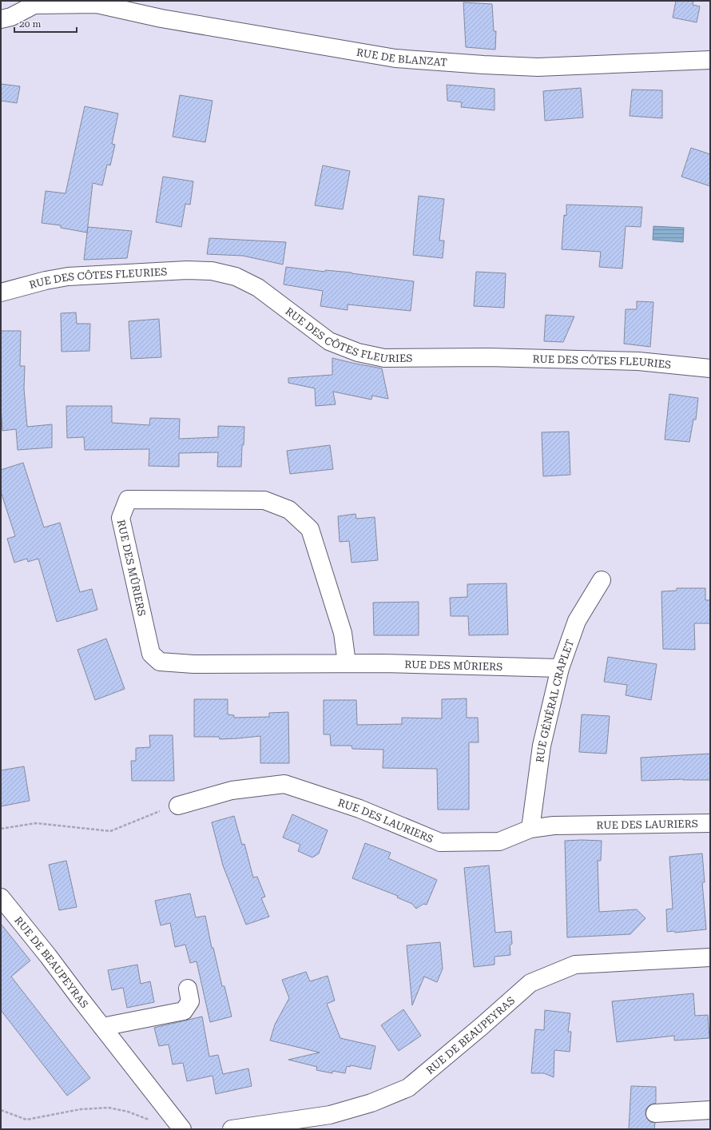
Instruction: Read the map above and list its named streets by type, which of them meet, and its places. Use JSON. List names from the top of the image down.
{
  "streets": {
    "street": [
      "RUE DE BLANZAT",
      "RUE DES CÔTES FLEURIES",
      "RUE DES MÛRIERS",
      "RUE GÉNÉRAL CRAPLET",
      "RUE DES LAURIERS",
      "RUE DE BEAUPEYRAS"
    ]
  },
  "crossings": [
    ["RUE DES MÛRIERS", "RUE GÉNÉRAL CRAPLET"],
    ["RUE GÉNÉRAL CRAPLET", "RUE DES LAURIERS"]
  ],
  "scale_bar": "20 m"
}
